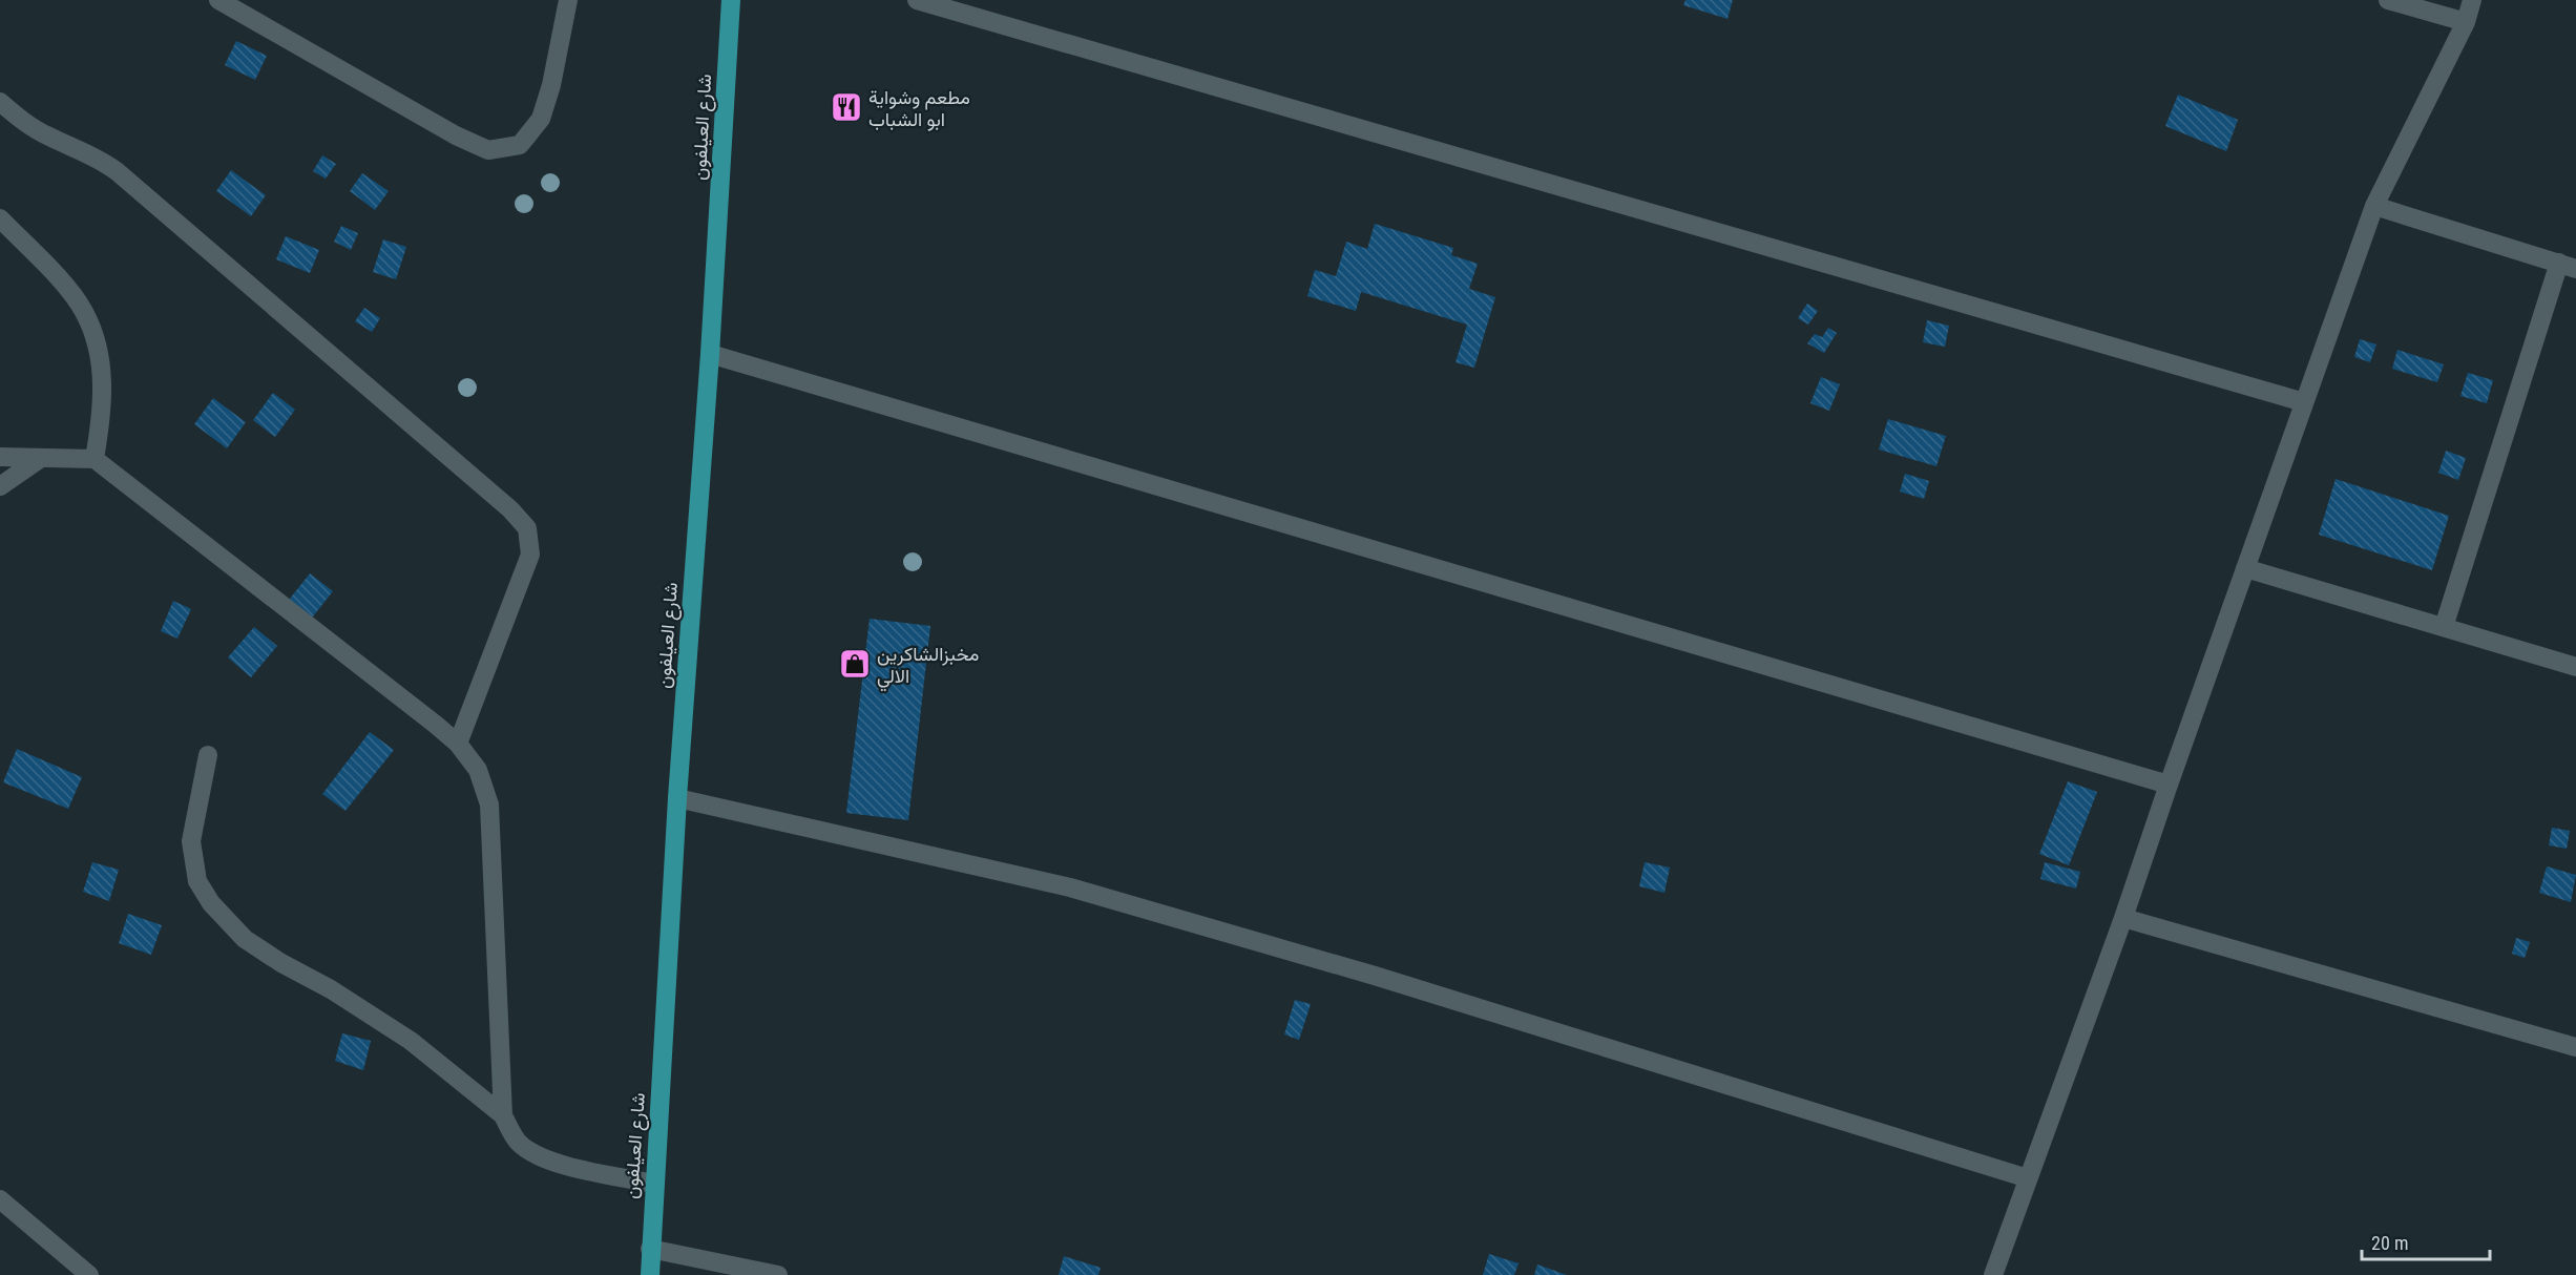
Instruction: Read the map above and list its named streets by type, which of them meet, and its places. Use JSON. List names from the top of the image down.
{
  "streets": {
    "highway": ["شارع العيلفون"]
  },
  "places": {
    "restaurant": ["مطعم وشواية ابو الشباب"],
    "shop": ["مخبزالشاكرين الالي"]
  },
  "scale_bar": "20 m"
}
